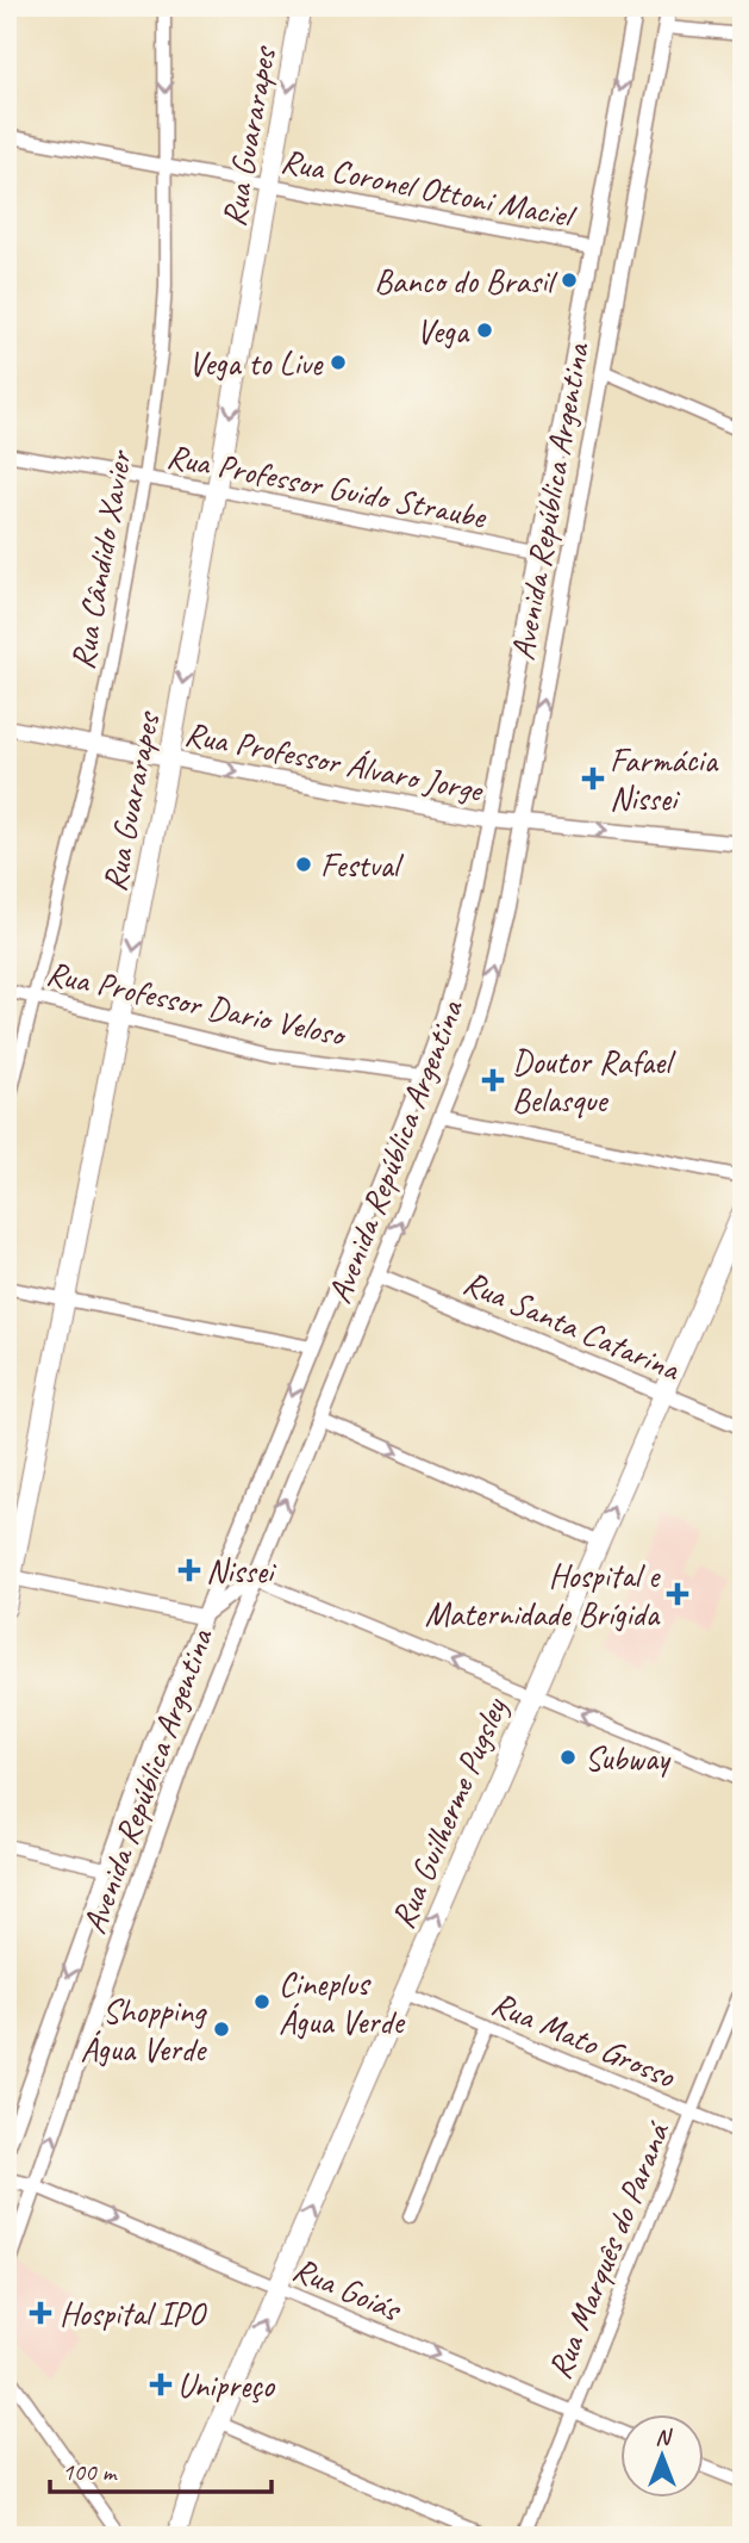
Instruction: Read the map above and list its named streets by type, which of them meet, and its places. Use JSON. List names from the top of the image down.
{
  "streets": {
    "main road": ["Rua Guararapes", "Rua Guilherme Pugsley"],
    "street": [
      "Rua Coronel Ottoni Maciel",
      "Rua Professor Guido Straube",
      "Avenida República Argentina",
      "Rua Cândido Xavier",
      "Rua Professor Álvaro Jorge",
      "Rua Professor Dario Veloso",
      "Rua Santa Catarina",
      "Rua Mato Grosso",
      "Rua Marquês do Paraná",
      "Rua Goiás"
    ]
  },
  "crossings": [
    ["Rua Guararapes", "Rua Coronel Ottoni Maciel"],
    ["Rua Guararapes", "Rua Professor Guido Straube"],
    ["Rua Guararapes", "Rua Professor Álvaro Jorge"],
    ["Rua Guararapes", "Rua Professor Dario Veloso"],
    ["Rua Coronel Ottoni Maciel", "Avenida República Argentina"],
    ["Rua Coronel Ottoni Maciel", "Rua Cândido Xavier"],
    ["Rua Professor Guido Straube", "Avenida República Argentina"],
    ["Rua Professor Guido Straube", "Rua Cândido Xavier"],
    ["Avenida República Argentina", "Rua Professor Álvaro Jorge"],
    ["Avenida República Argentina", "Rua Professor Dario Veloso"],
    ["Avenida República Argentina", "Rua Santa Catarina"],
    ["Avenida República Argentina", "Rua Goiás"],
    ["Rua Cândido Xavier", "Rua Professor Álvaro Jorge"],
    ["Rua Cândido Xavier", "Rua Professor Dario Veloso"],
    ["Rua Santa Catarina", "Rua Guilherme Pugsley"],
    ["Rua Guilherme Pugsley", "Rua Mato Grosso"],
    ["Rua Guilherme Pugsley", "Rua Goiás"],
    ["Rua Mato Grosso", "Rua Marquês do Paraná"],
    ["Rua Marquês do Paraná", "Rua Goiás"]
  ],
  "one_way": [
    "Rua Guararapes",
    "Rua Professor Álvaro Jorge",
    "Rua Guilherme Pugsley",
    "Rua Goiás"
  ],
  "places": {
    "other": [
      "Banco do Brasil",
      "Vega",
      "Vega to Live",
      "Festval",
      "Subway",
      "Cineplus Água Verde",
      "Shopping Água Verde"
    ],
    "health": [
      "Farmácia Nissei",
      "Doutor Rafael Belasque",
      "Nissei",
      "Hospital e Maternidade Brígida",
      "Hospital IPO",
      "Unipreço"
    ]
  },
  "scale_bar": "100 m",
  "north": "top"
}
